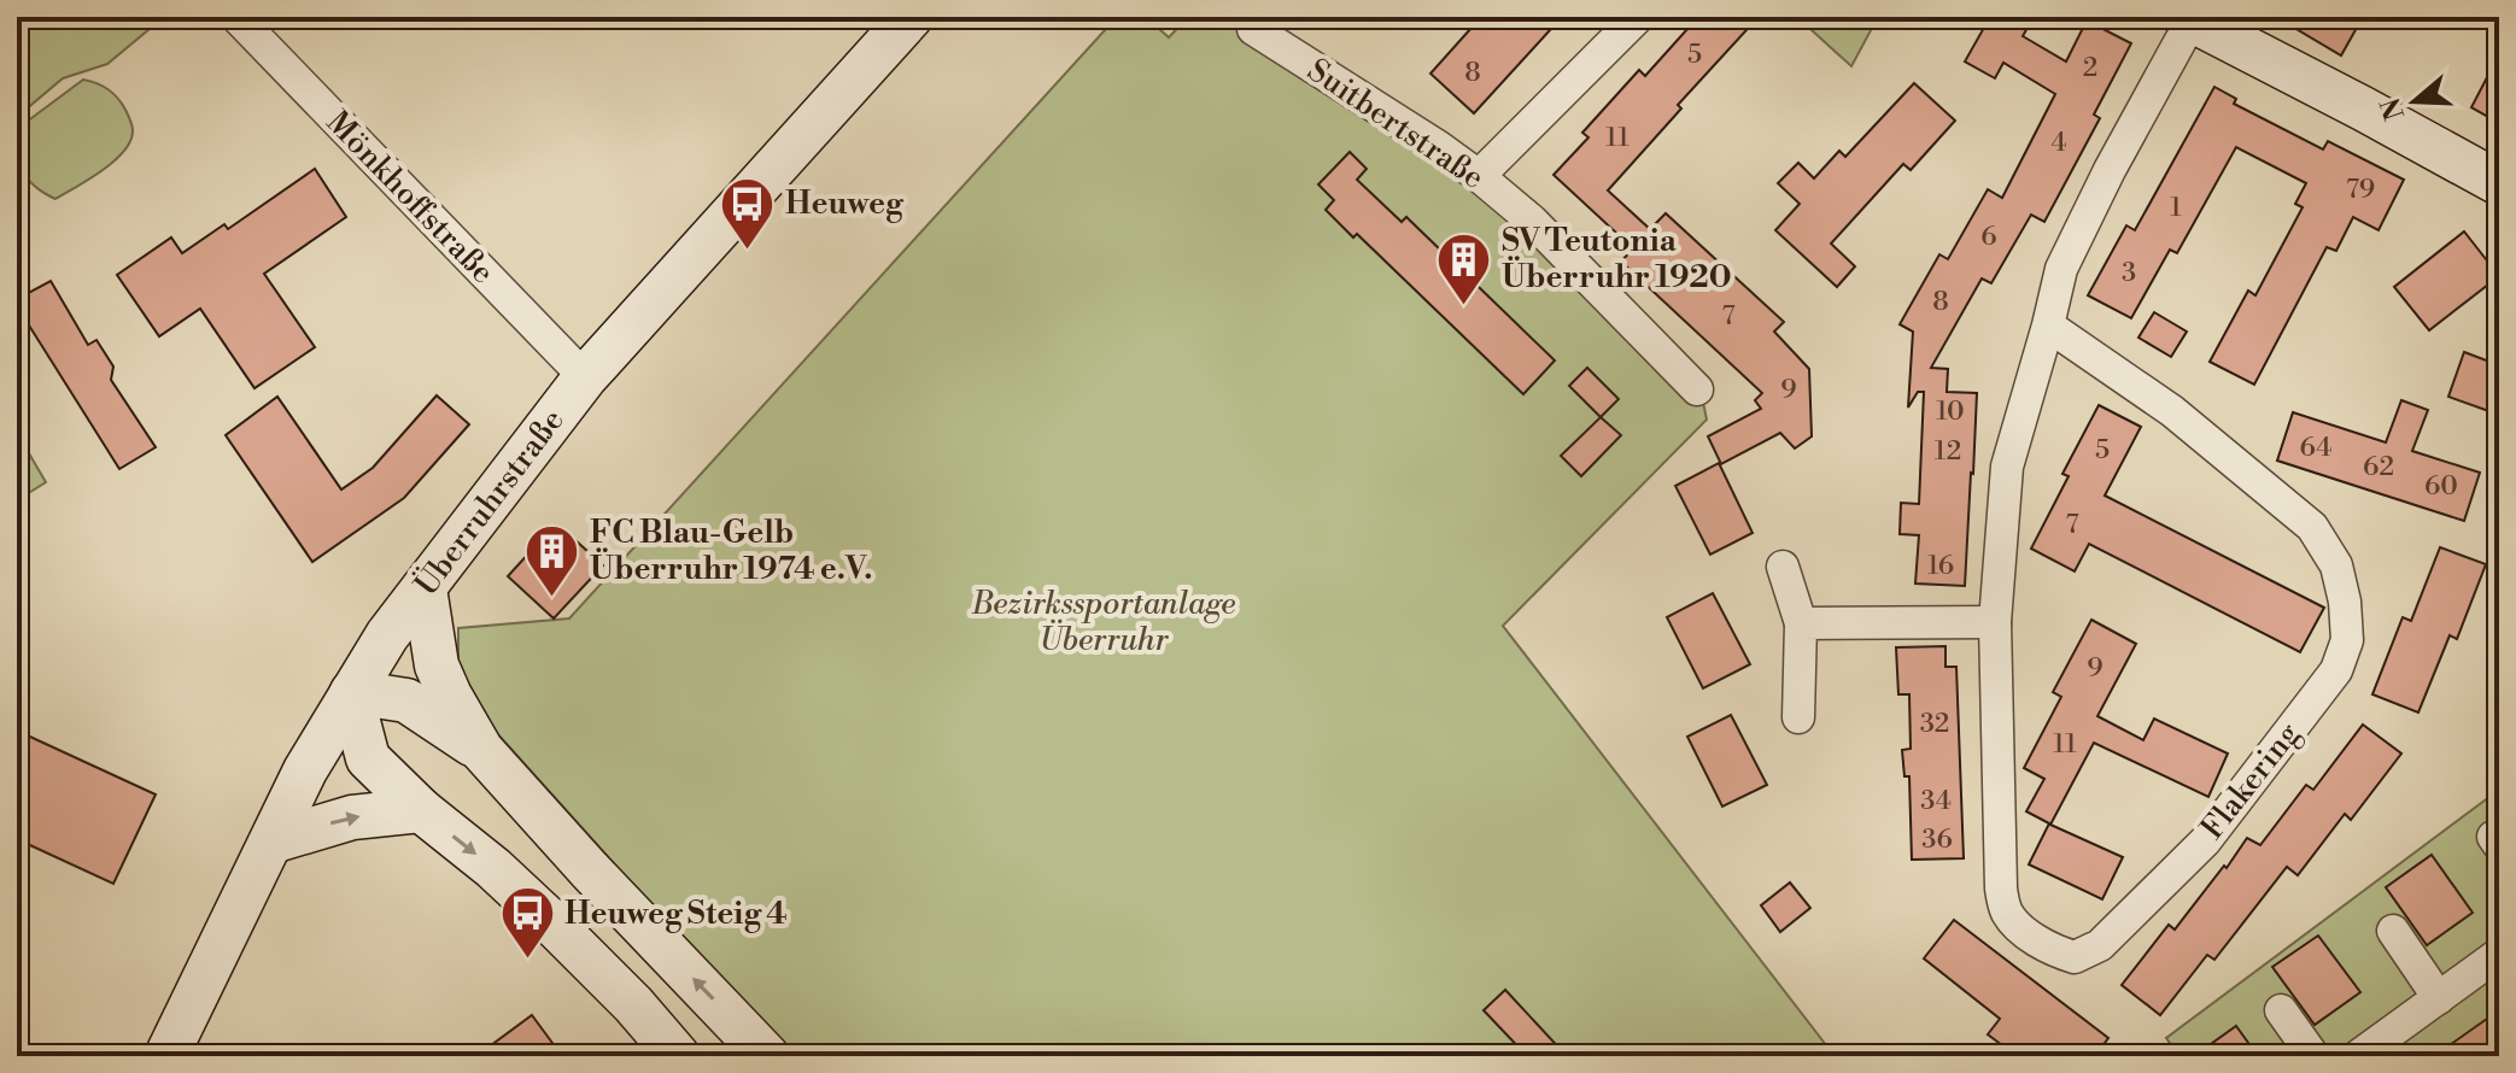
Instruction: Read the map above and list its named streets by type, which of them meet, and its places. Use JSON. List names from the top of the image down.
{
  "streets": {
    "main road": ["Überruhrstraße"],
    "street": ["Suitbertstraße", "Mönkhoffstraße", "Flakering"]
  },
  "crossings": [
    ["Mönkhoffstraße", "Überruhrstraße"]
  ],
  "parks": ["Bezirkssportanlage Überruhr"],
  "places": {
    "bus stop": ["Heuweg", "Heuweg Steig 4"],
    "building": ["SV Teutonia Überruhr 1920", "FC Blau-Gelb Überruhr 1974 e.V."]
  },
  "house_numbers": [
    "5",
    "2",
    "8",
    "11",
    "4",
    "79",
    "1",
    "6",
    "3",
    "8",
    "7",
    "9",
    "10",
    "64",
    "5",
    "12",
    "62",
    "60",
    "7",
    "16",
    "9",
    "32",
    "11",
    "34",
    "36"
  ],
  "north": "left"
}
